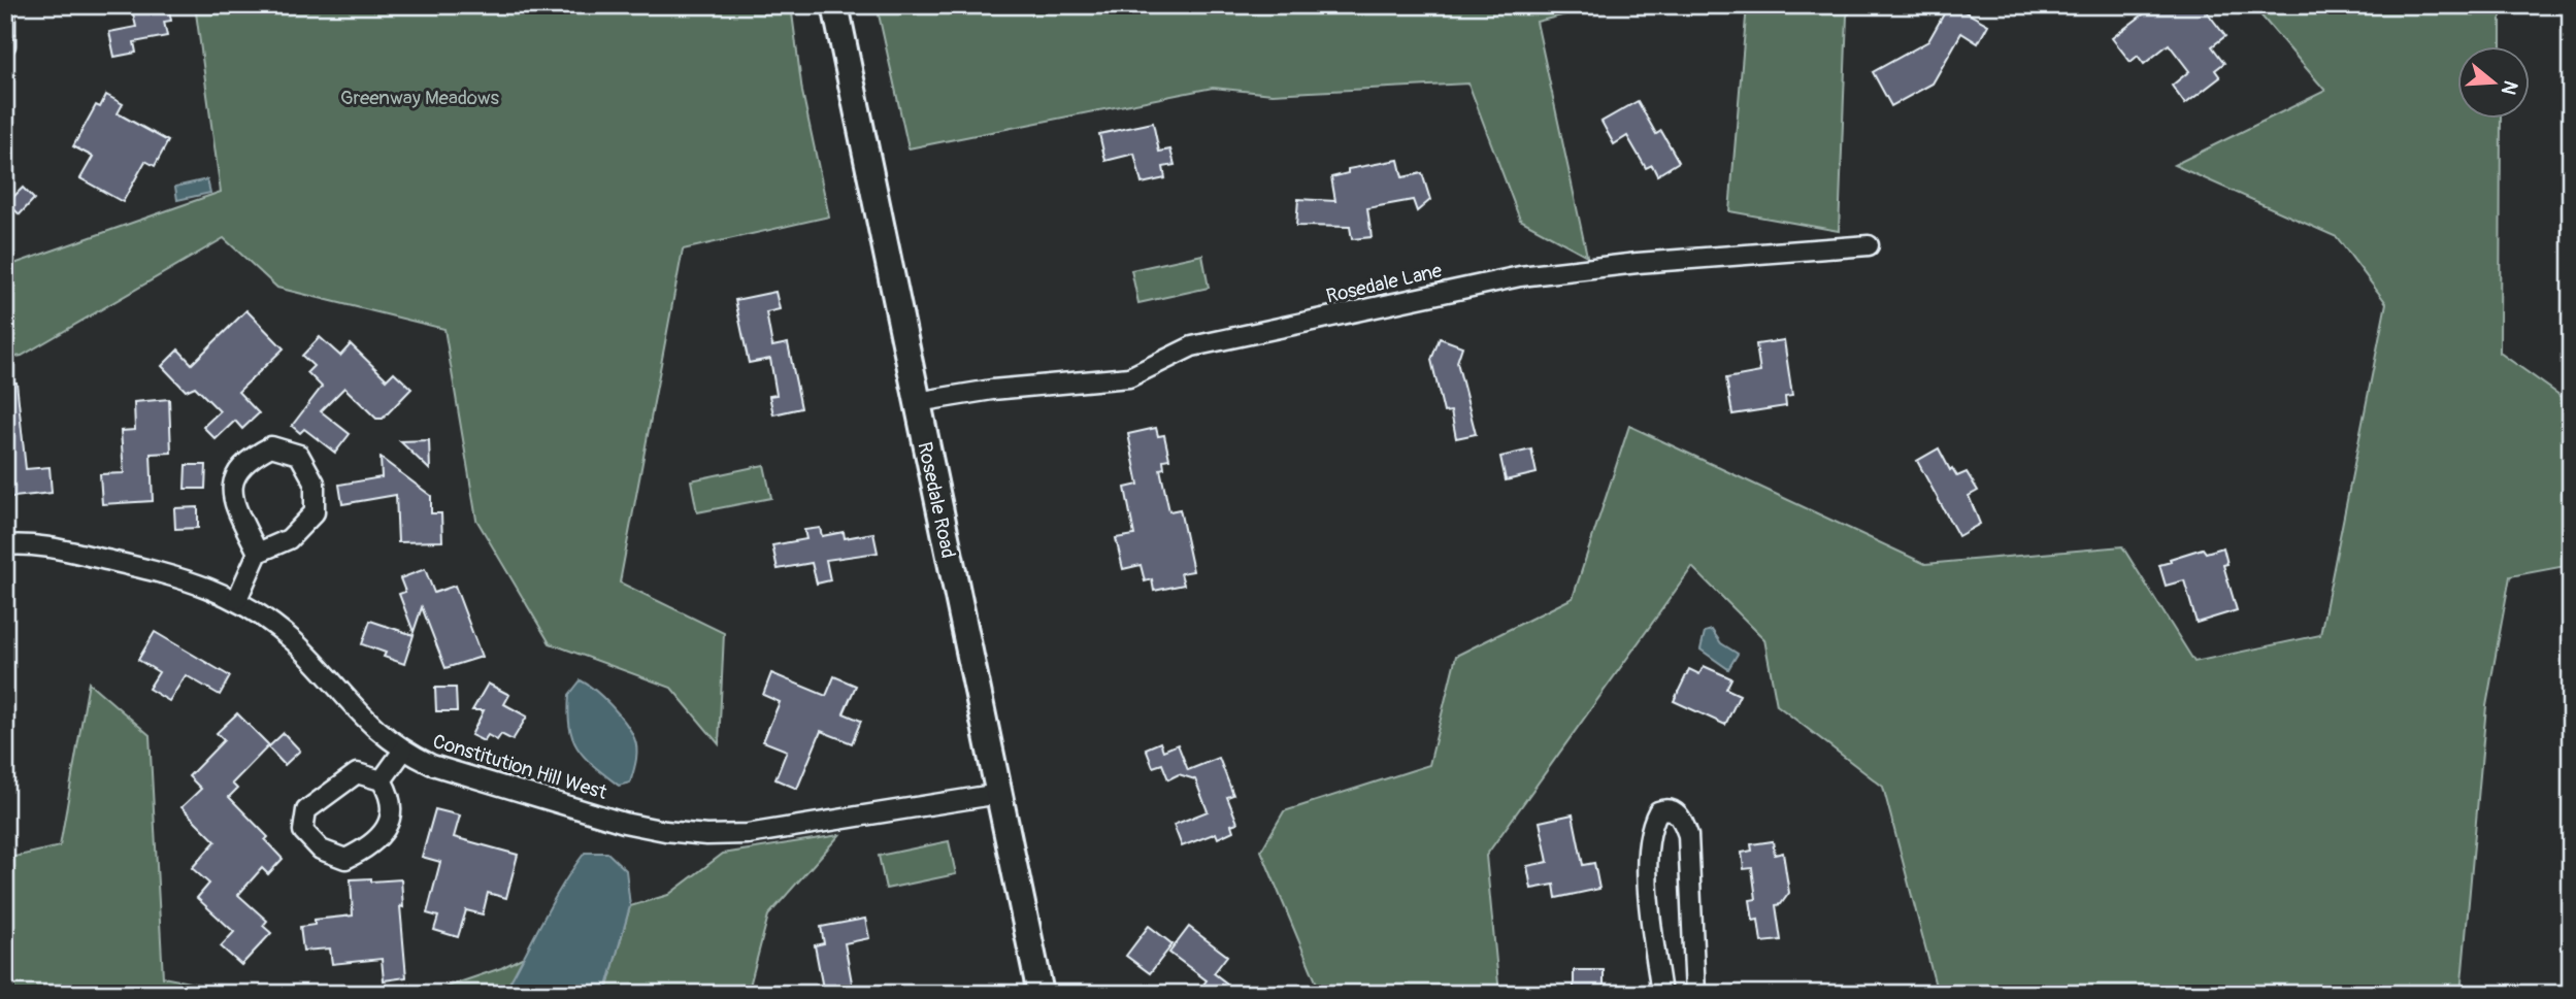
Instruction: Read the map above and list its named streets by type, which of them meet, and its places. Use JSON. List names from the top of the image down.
{
  "streets": {
    "street": ["Rosedale Lane", "Rosedale Road", "Constitution Hill West"]
  },
  "crossings": [
    ["Rosedale Lane", "Rosedale Road"],
    ["Rosedale Road", "Constitution Hill West"]
  ],
  "parks": ["Greenway Meadows"],
  "north": "right"
}
